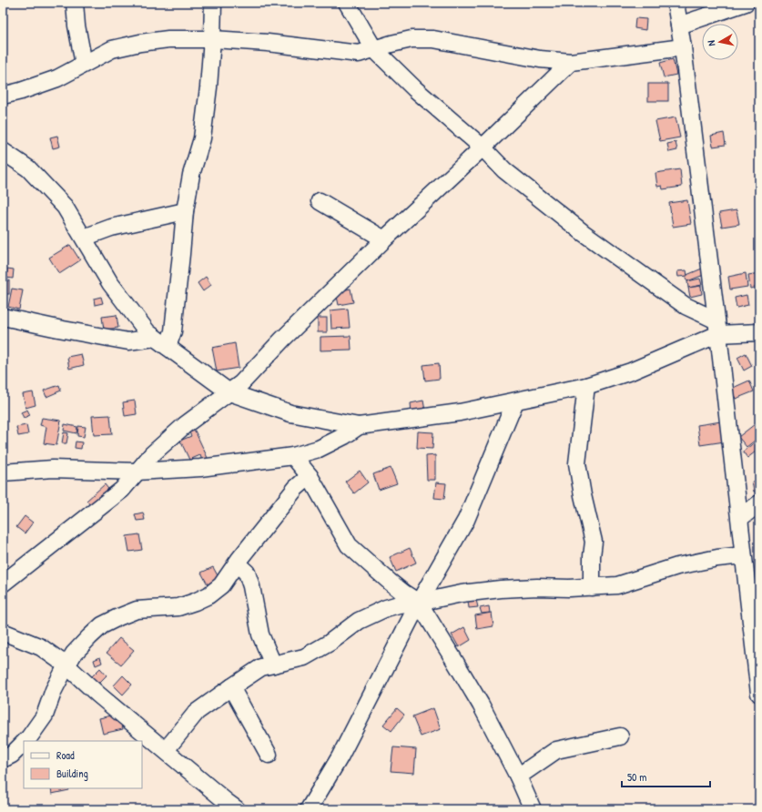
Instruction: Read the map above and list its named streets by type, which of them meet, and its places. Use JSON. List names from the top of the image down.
{
  "legend": ["Road", "Building"],
  "scale_bar": "50 m",
  "north": "left"
}
